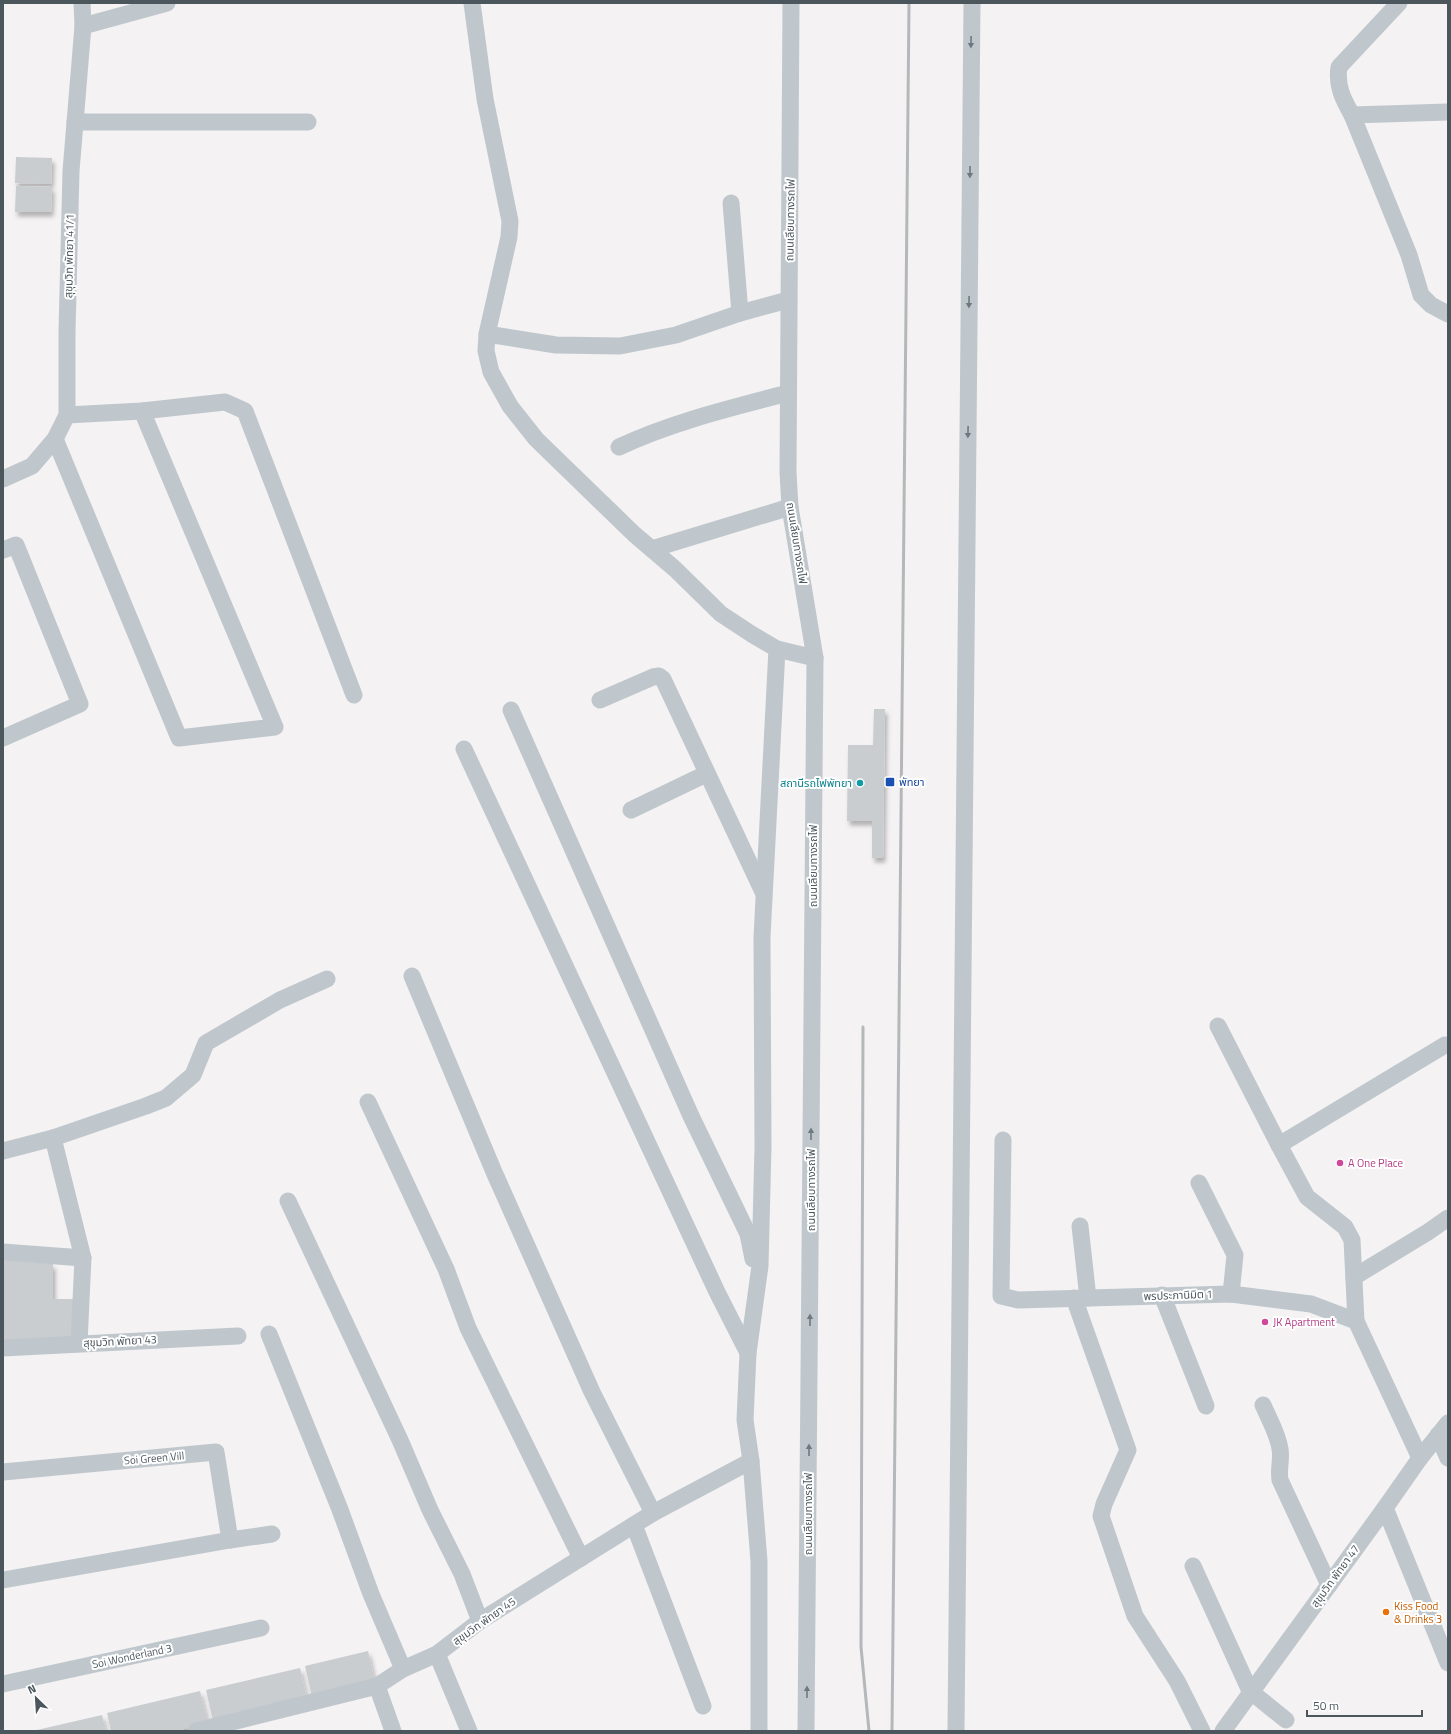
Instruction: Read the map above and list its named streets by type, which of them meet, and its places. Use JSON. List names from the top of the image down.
{
  "streets": {
    "street": [
      "ถนนเลียบทางรถไฟ",
      "สุขุมวิท พัทยา 41/1",
      "พรประภานิมิต 1",
      "สุขุมวิท พัทยา 43",
      "Soi Green Vill",
      "สุขุมวิท พัทยา 47",
      "สุขุมวิท พัทยา 45",
      "Soi Wonderland 3"
    ]
  },
  "places": {
    "transit": ["พัทยา"],
    "other": [
      "สถานีรถไฟพัทยา",
      "A One Place",
      "JK Apartment",
      "Kiss Food & Drinks 3"
    ]
  },
  "scale_bar": "50 m",
  "north": "top left"
}
